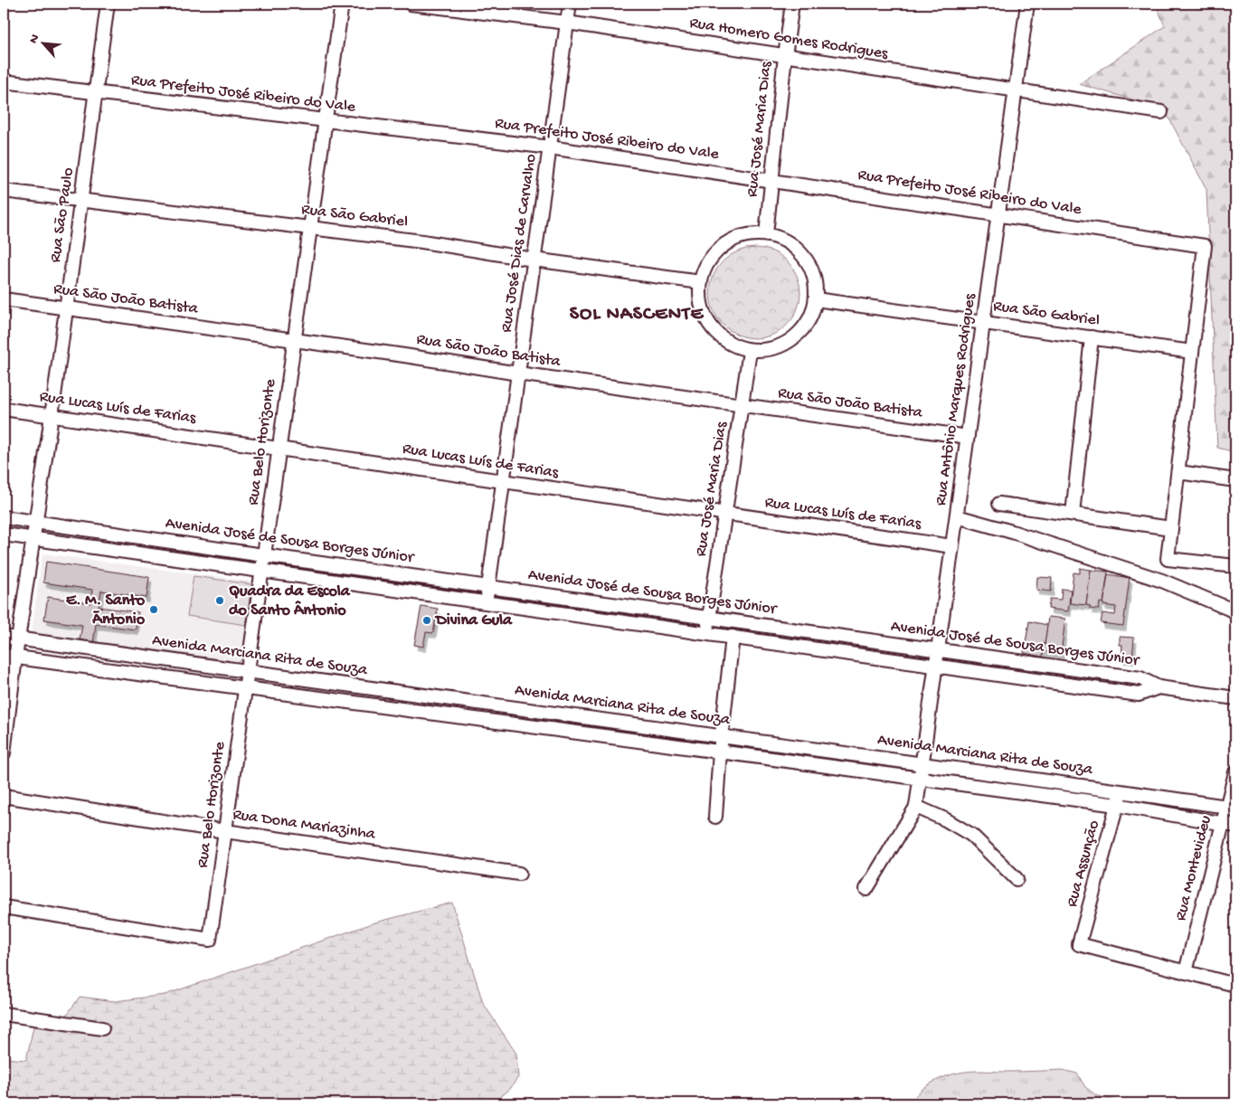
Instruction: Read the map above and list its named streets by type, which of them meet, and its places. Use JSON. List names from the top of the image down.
{
  "streets": {
    "street": [
      "Rua Homero Gomes Rodrigues",
      "Rua Prefeito José Ribeiro do Vale",
      "Rua José Maria Dias",
      "Rua São Paulo",
      "Rua São Gabriel",
      "Rua José Dias de Carvalho",
      "Rua São João Batista",
      "Rua Antônio Marques Rodrigues",
      "Rua Lucas Luís de Farias",
      "Rua Belo Horizonte",
      "Avenida José de Sousa Borges Júnior",
      "Avenida Marciana Rita de Souza",
      "Rua Dona Mariazinha",
      "Rua Assunção",
      "Rua Montevideu"
    ]
  },
  "crossings": [
    ["Rua Homero Gomes Rodrigues", "Rua José Maria Dias"],
    ["Rua Homero Gomes Rodrigues", "Rua José Dias de Carvalho"],
    ["Rua Homero Gomes Rodrigues", "Rua Antônio Marques Rodrigues"],
    ["Rua Prefeito José Ribeiro do Vale", "Rua José Maria Dias"],
    ["Rua Prefeito José Ribeiro do Vale", "Rua São Paulo"],
    ["Rua Prefeito José Ribeiro do Vale", "Rua São Gabriel"],
    ["Rua Prefeito José Ribeiro do Vale", "Rua José Dias de Carvalho"],
    ["Rua Prefeito José Ribeiro do Vale", "Rua Antônio Marques Rodrigues"],
    ["Rua Prefeito José Ribeiro do Vale", "Rua Belo Horizonte"],
    ["Rua José Maria Dias", "Rua São Gabriel"],
    ["Rua José Maria Dias", "Rua São João Batista"],
    ["Rua José Maria Dias", "Rua Lucas Luís de Farias"],
    ["Rua José Maria Dias", "Avenida José de Sousa Borges Júnior"],
    ["Rua São Paulo", "Rua São Gabriel"],
    ["Rua São Paulo", "Rua São João Batista"],
    ["Rua São Paulo", "Rua Lucas Luís de Farias"],
    ["Rua São Paulo", "Avenida José de Sousa Borges Júnior"],
    ["Rua São Paulo", "Avenida Marciana Rita de Souza"],
    ["Rua São Gabriel", "Rua José Dias de Carvalho"],
    ["Rua São Gabriel", "Rua Antônio Marques Rodrigues"],
    ["Rua São Gabriel", "Rua Belo Horizonte"],
    ["Rua José Dias de Carvalho", "Rua São João Batista"],
    ["Rua José Dias de Carvalho", "Rua Lucas Luís de Farias"],
    ["Rua José Dias de Carvalho", "Avenida José de Sousa Borges Júnior"],
    ["Rua São João Batista", "Rua Antônio Marques Rodrigues"],
    ["Rua São João Batista", "Rua Belo Horizonte"],
    ["Rua Antônio Marques Rodrigues", "Rua Lucas Luís de Farias"],
    ["Rua Antônio Marques Rodrigues", "Avenida José de Sousa Borges Júnior"],
    ["Rua Antônio Marques Rodrigues", "Avenida Marciana Rita de Souza"],
    ["Rua Lucas Luís de Farias", "Rua Belo Horizonte"],
    ["Rua Belo Horizonte", "Avenida José de Sousa Borges Júnior"],
    ["Rua Belo Horizonte", "Avenida Marciana Rita de Souza"],
    ["Rua Belo Horizonte", "Rua Dona Mariazinha"],
    ["Avenida Marciana Rita de Souza", "Rua Assunção"],
    ["Avenida Marciana Rita de Souza", "Rua Montevideu"],
    ["Rua Assunção", "Rua Montevideu"]
  ],
  "districts": ["SOL NASCENTE"],
  "places": ["Quadra da Escola do Santo Ântonio", "E. M. Santo Ãntonio", "Divina Gula"],
  "north": "top left"
}
